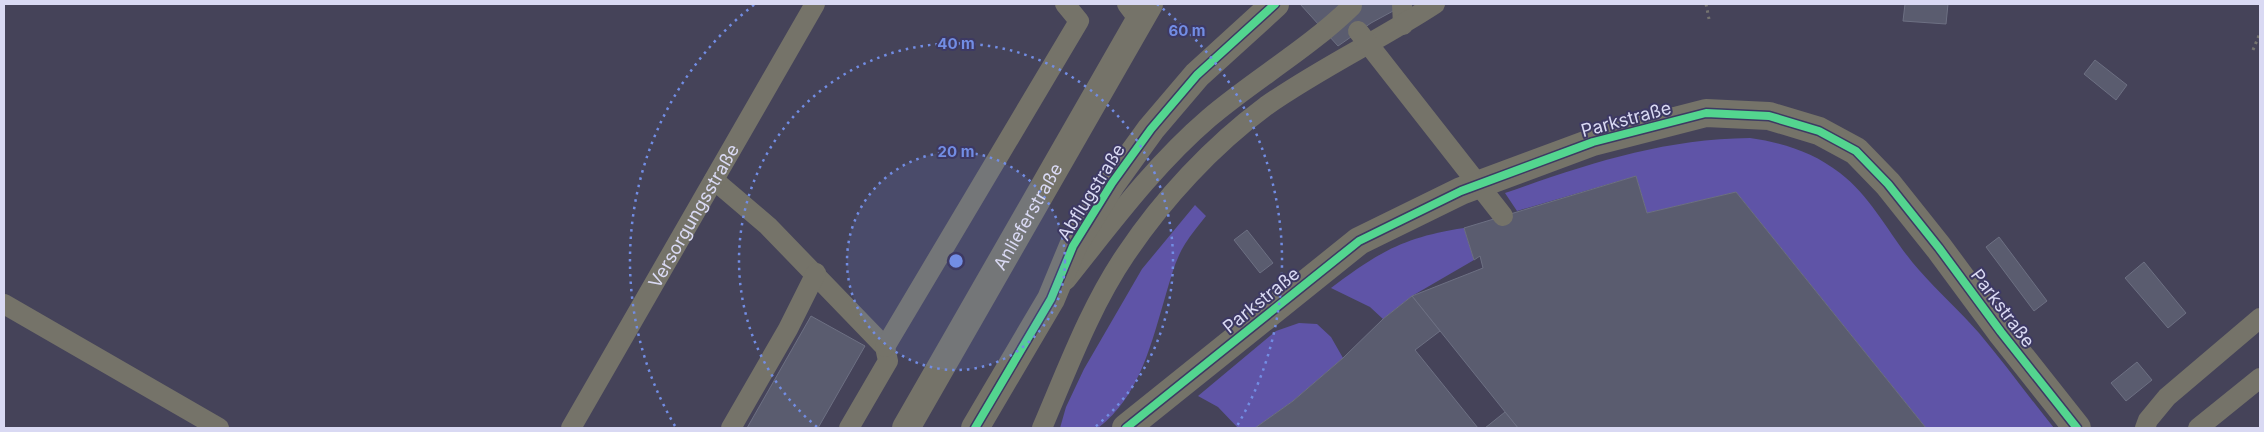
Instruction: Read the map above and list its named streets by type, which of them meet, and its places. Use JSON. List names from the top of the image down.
{
  "streets": {
    "street": ["Parkstraße", "Abflugstraße", "Anlieferstraße"],
    "lane": ["Versorgungsstraße"]
  },
  "rings": ["60 m", "40 m", "20 m"]
}
